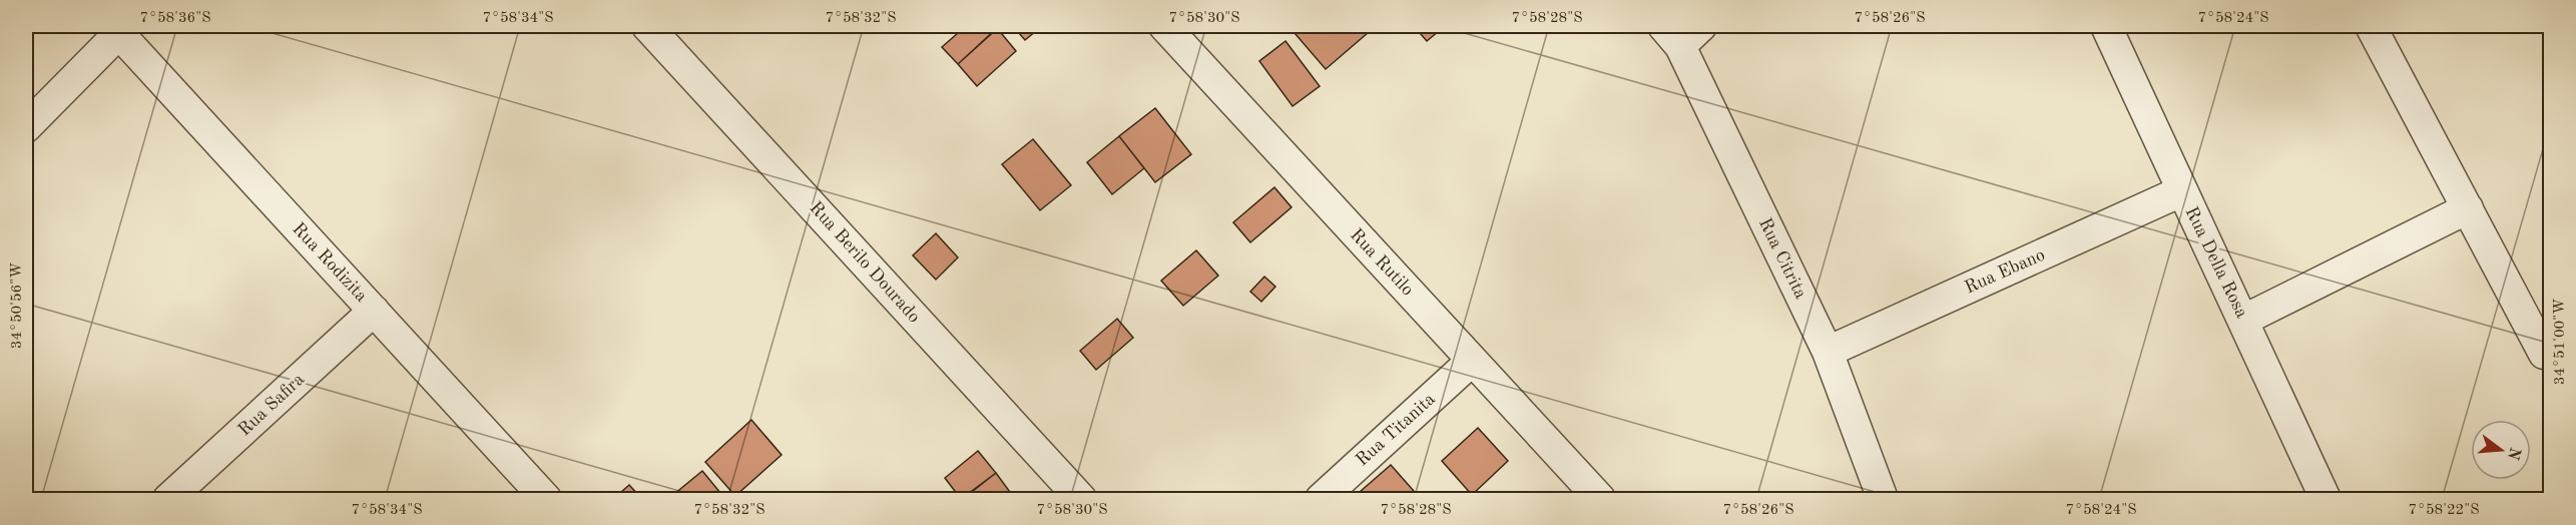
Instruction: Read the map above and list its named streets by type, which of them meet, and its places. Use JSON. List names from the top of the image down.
{
  "streets": {
    "street": [
      "Rua Citrita",
      "Rua Rodizita",
      "Rua Berilo Dourado",
      "Rua Rutilo",
      "Rua Della Rosa",
      "Rua Ebano",
      "Rua Safira",
      "Rua Titanita"
    ]
  },
  "crossings": [
    ["Rua Citrita", "Rua Ebano"],
    ["Rua Rodizita", "Rua Safira"],
    ["Rua Rutilo", "Rua Titanita"],
    ["Rua Della Rosa", "Rua Ebano"]
  ],
  "north": "right",
  "coordinates": [
    "7°58'36\"S",
    "7°58'34\"S",
    "7°58'32\"S",
    "7°58'30\"S",
    "7°58'28\"S",
    "7°58'26\"S",
    "7°58'24\"S",
    "34°50'56\"W",
    "34°51'00\"W",
    "7°58'22\"S"
  ]
}
